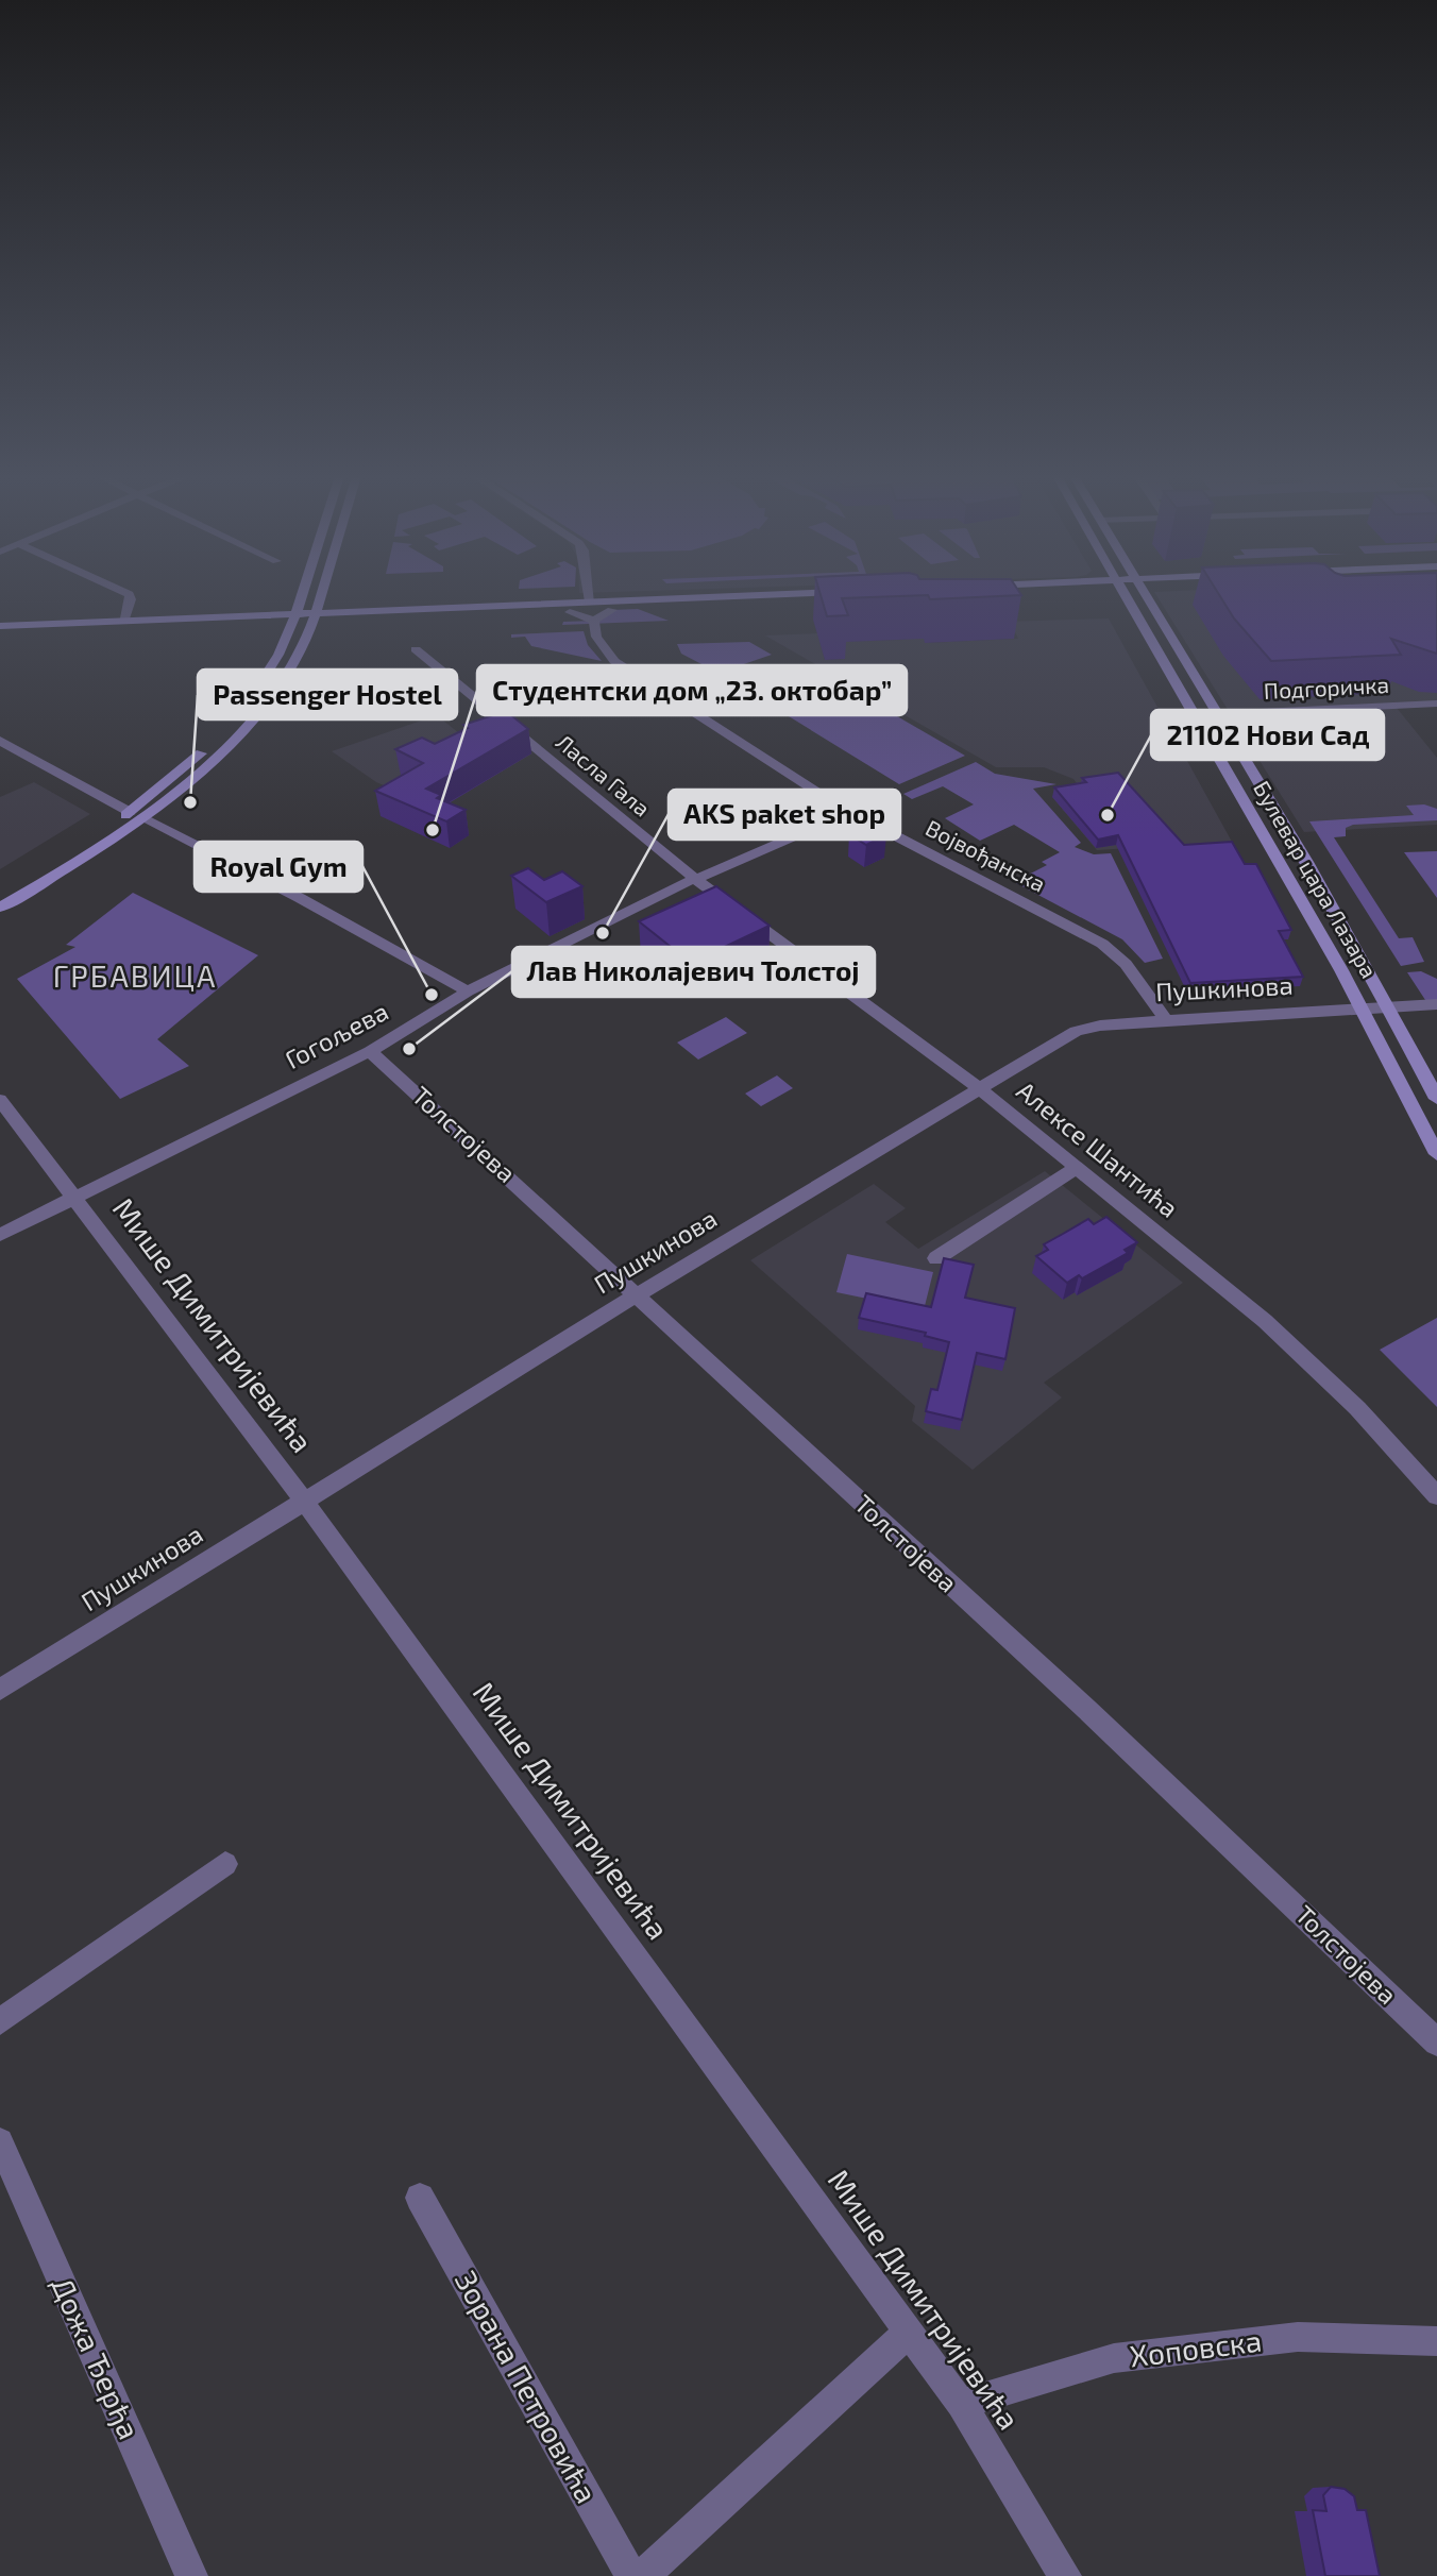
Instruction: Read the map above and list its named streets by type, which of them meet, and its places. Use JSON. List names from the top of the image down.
{
  "streets": {
    "main road": ["Булевар цара Лазара"],
    "street": [
      "Подгоричка",
      "Ласла Гала",
      "Војвођанска",
      "Пушкинова",
      "Гогољева",
      "Толстојева",
      "Алексе Шантића",
      "Мише Димитријевића",
      "Хоповска",
      "Дожа Ђерђа",
      "Зорана Петровића"
    ]
  },
  "crossings": [
    ["Подгоричка", "Булевар цара Лазара"],
    ["Ласла Гала", "Гогољева"],
    ["Ласла Гала", "Алексе Шантића"],
    ["Војвођанска", "Пушкинова"],
    ["Војвођанска", "Гогољева"],
    ["Булевар цара Лазара", "Пушкинова"],
    ["Пушкинова", "Толстојева"],
    ["Пушкинова", "Алексе Шантића"],
    ["Пушкинова", "Мише Димитријевића"],
    ["Гогољева", "Толстојева"],
    ["Гогољева", "Алексе Шантића"],
    ["Гогољева", "Мише Димитријевића"],
    ["Мише Димитријевића", "Хоповска"]
  ],
  "districts": ["ГРБАВИЦА"],
  "places": [
    "Passenger Hostel",
    "21102 Нови Сад",
    "Студентски дом „23. октобар”",
    "AKS paket shop",
    "Royal Gym",
    "Лав Николајевич Толстој"
  ]
}
